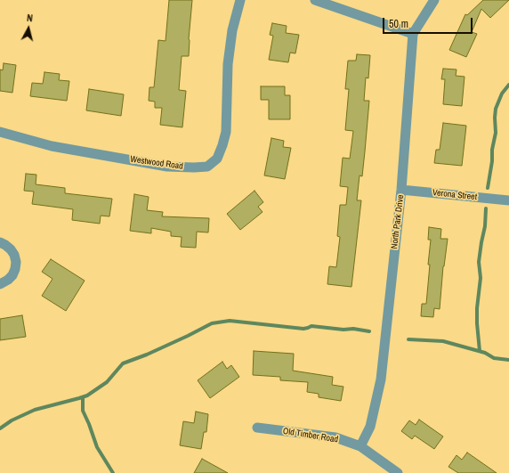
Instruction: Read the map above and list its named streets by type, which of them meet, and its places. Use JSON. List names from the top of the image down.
{
  "streets": {
    "street": [
      "Westwood Road",
      "Verona Street",
      "North Park Drive",
      "Old Timber Road"
    ]
  },
  "crossings": [
    ["Verona Street", "North Park Drive"],
    ["North Park Drive", "Old Timber Road"]
  ],
  "scale_bar": "50 m",
  "north": "top"
}
